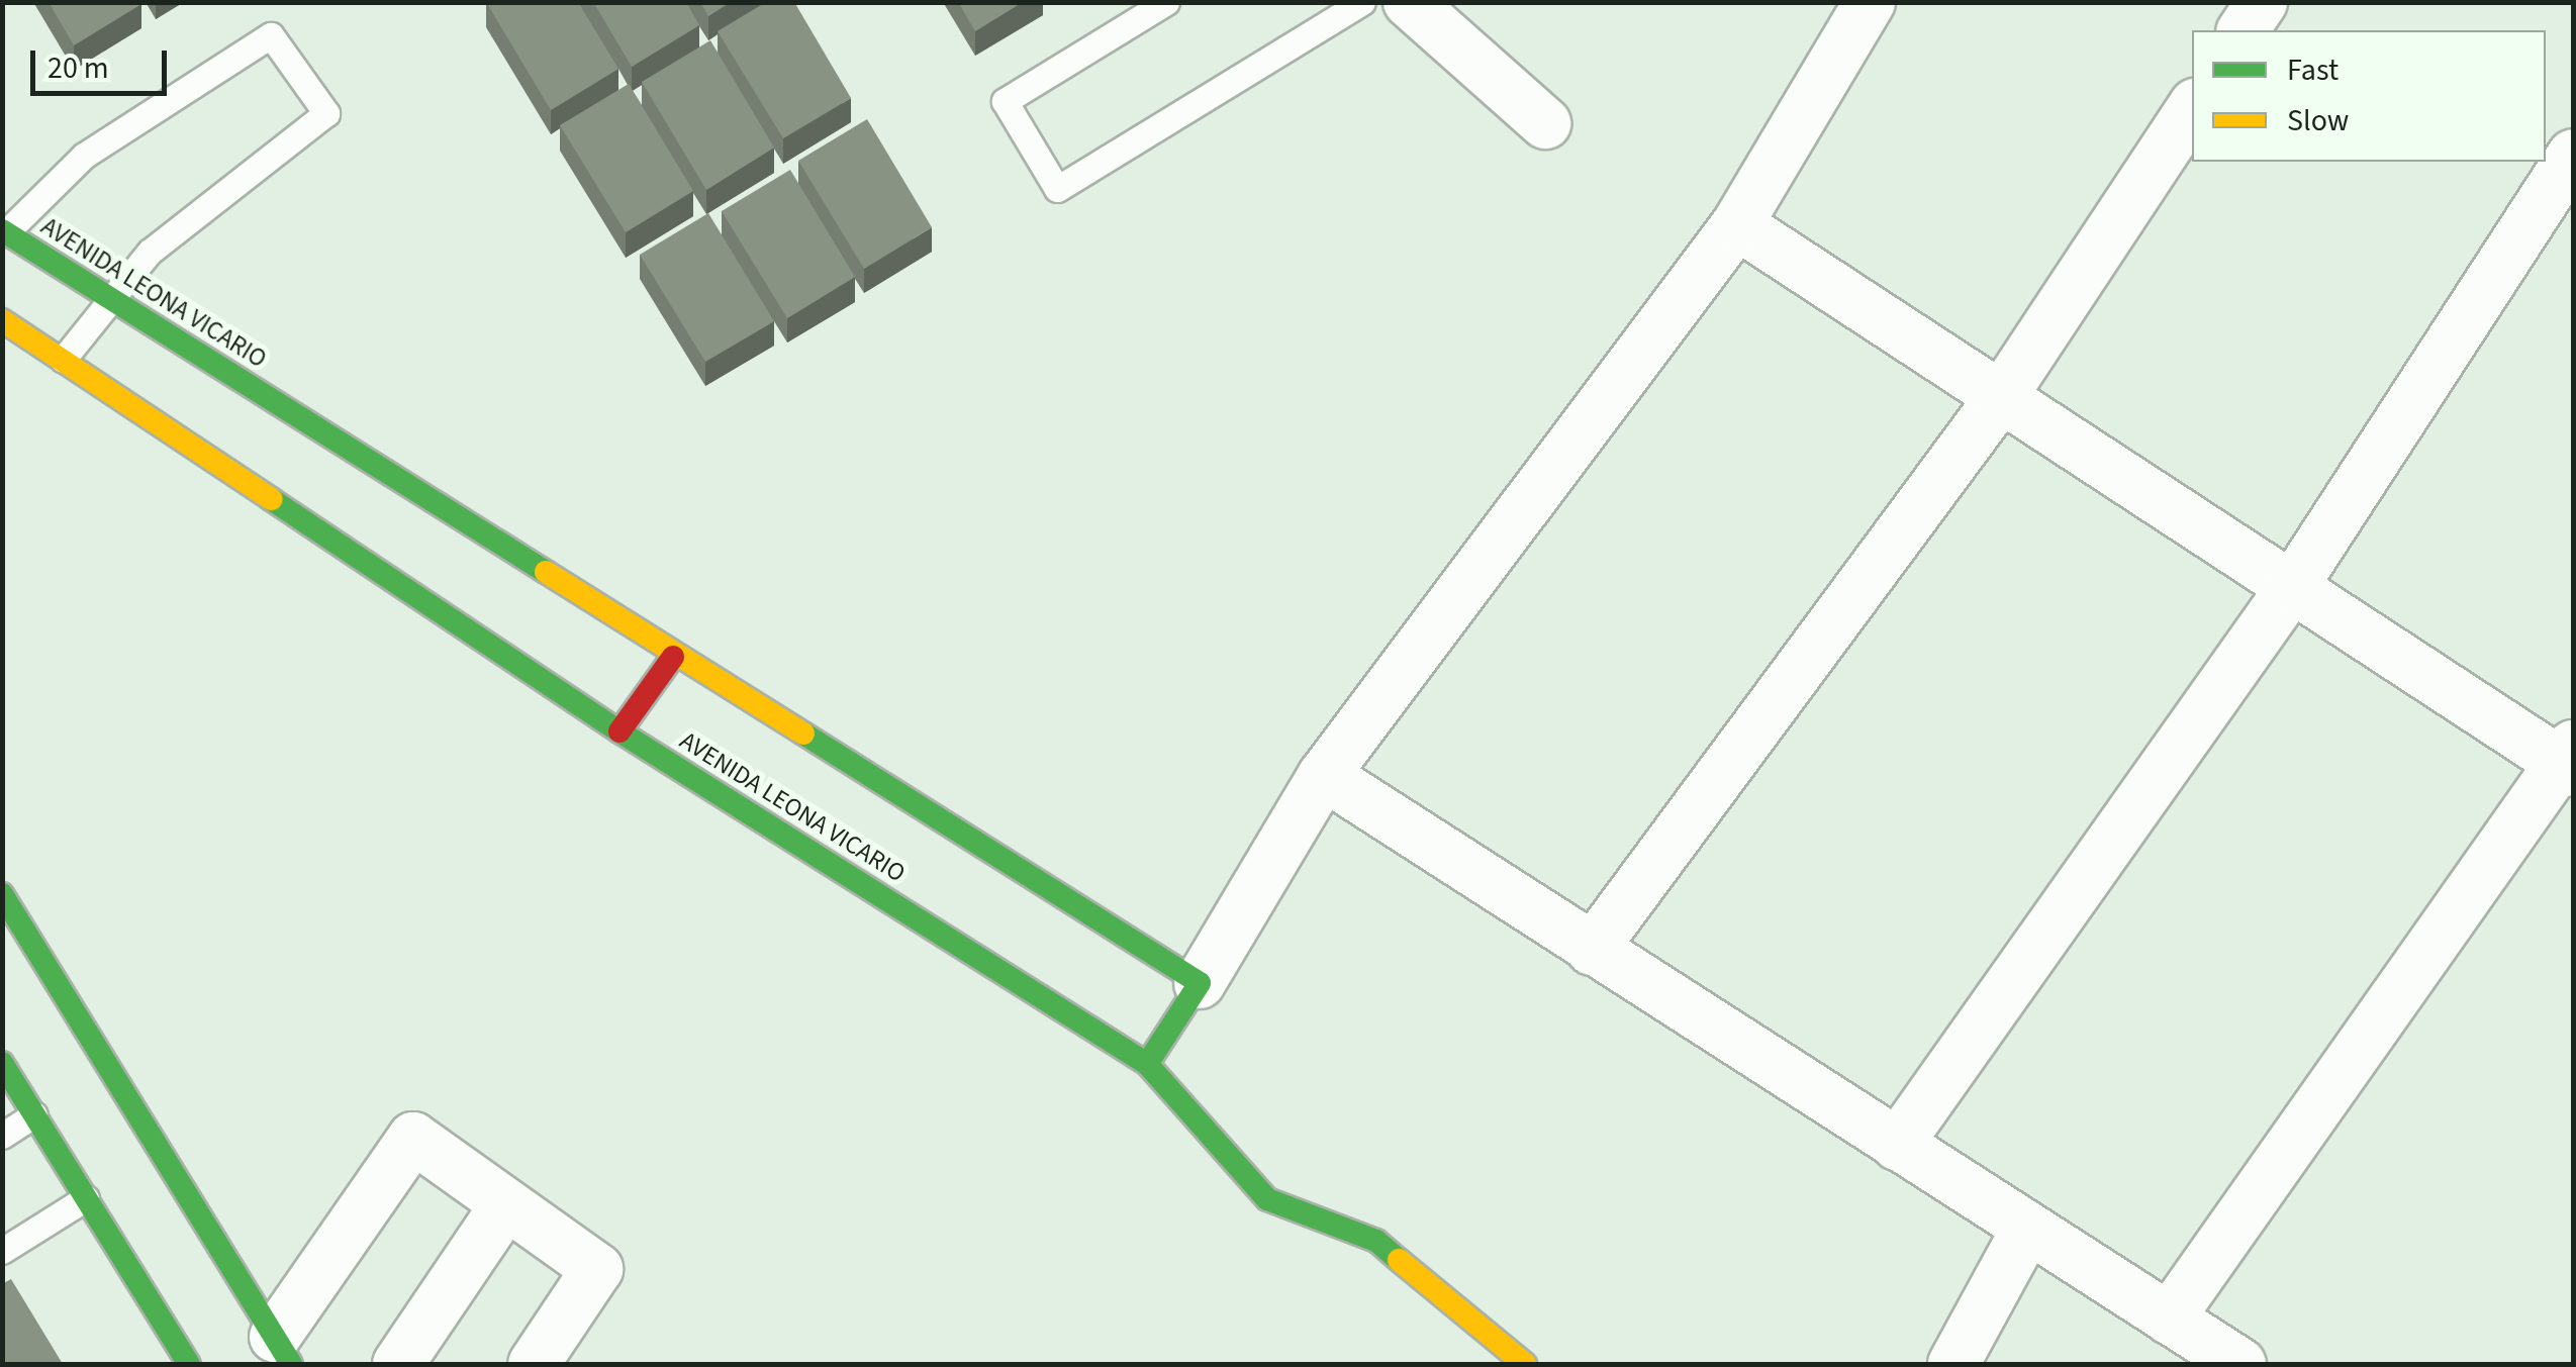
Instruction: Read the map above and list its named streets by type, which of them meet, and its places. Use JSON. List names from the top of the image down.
{
  "streets": {
    "main road": ["AVENIDA LEONA VICARIO"]
  },
  "legend": ["Fast", "Slow"],
  "scale_bar": "20 m"
}
